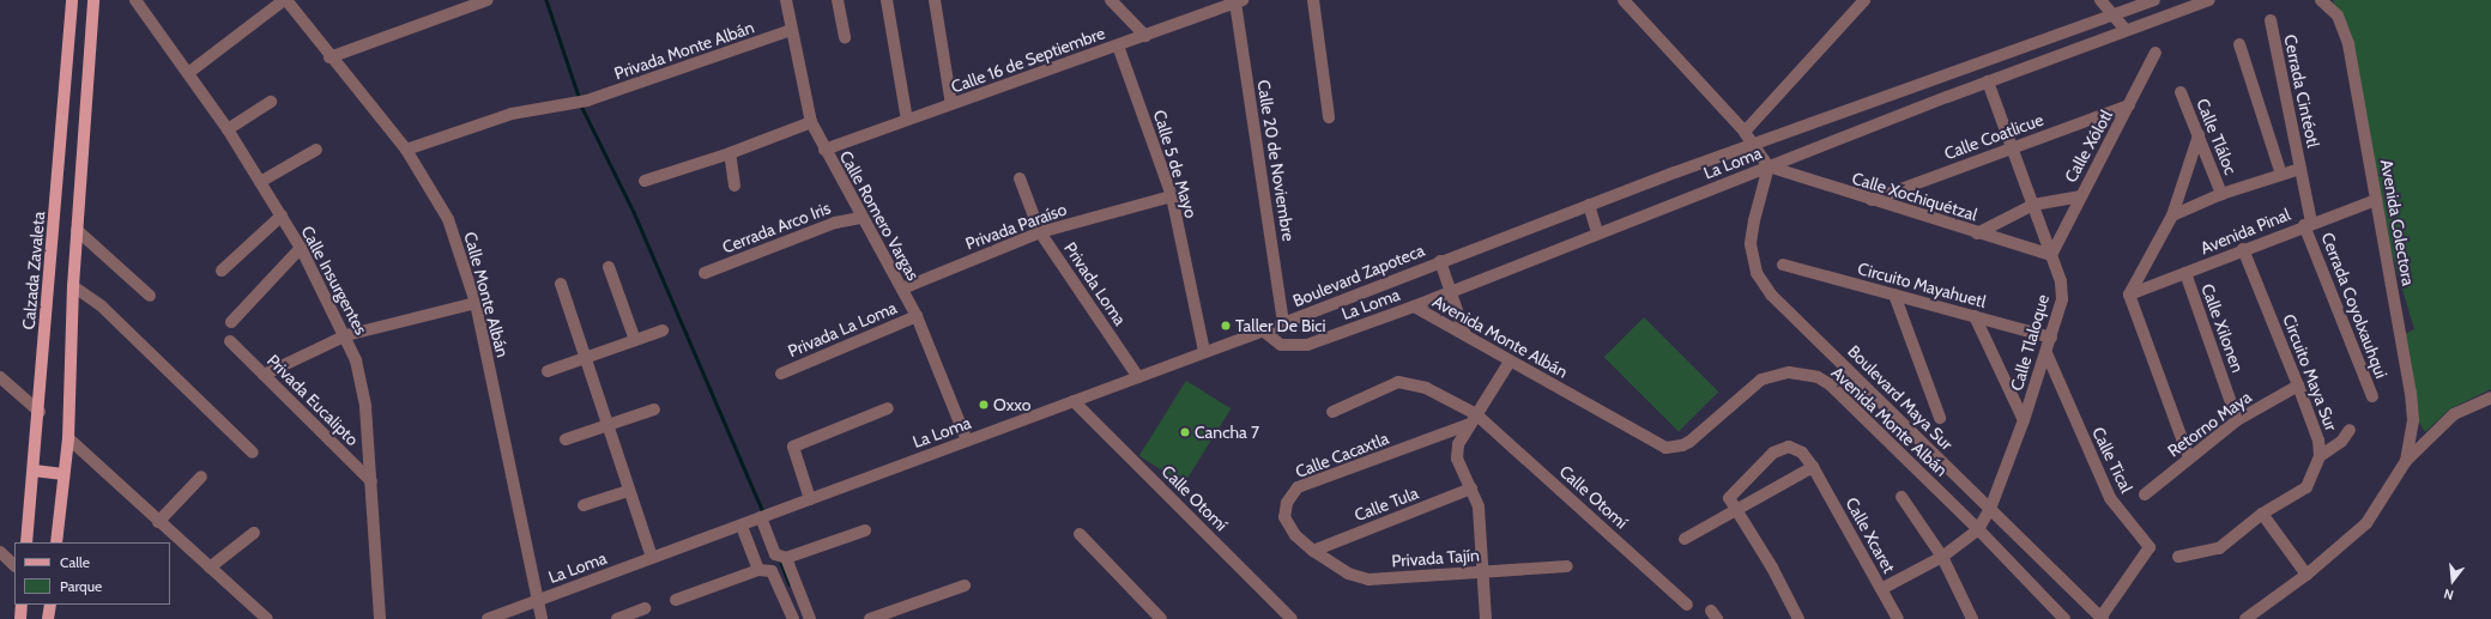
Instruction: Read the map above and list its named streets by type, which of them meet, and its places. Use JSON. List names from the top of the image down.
{
  "streets": {
    "main road": ["Calzada Zavaleta"],
    "street": [
      "Privada Monte Albán",
      "Calle 16 de Septiembre",
      "Cerrada Cintéotl",
      "Calle Coatlicue",
      "Calle Tláloc",
      "Calle Xólotl",
      "Calle 20 de Noviembre",
      "La Loma",
      "Calle 5 de Mayo",
      "Calle Xochiquétzal",
      "Calle Romero Vargas",
      "Avenida Colectora",
      "Privada Paraíso",
      "Cerrada Arco Iris",
      "Avenida Pinal",
      "Boulevard Zapoteca",
      "Calle Insurgentes",
      "Privada Loma",
      "Circuito Mayahuetl",
      "Calle Monte Albán",
      "Cerrada Coyolxauhqui",
      "Calle Xilonen",
      "Privada La Loma",
      "Avenida Monte Albán",
      "Calle Tlaloque",
      "Circuito Maya Sur",
      "Boulevard Maya Sur",
      "Privada Eucalipto",
      "Retorno Maya",
      "Calle Cacaxtla",
      "Calle Tical",
      "Calle Otomí",
      "Calle Tula",
      "Calle Xcaret",
      "Privada Tajín"
    ]
  },
  "crossings": [
    ["Privada Monte Albán", "Calle Romero Vargas"],
    ["Privada Monte Albán", "Calle Monte Albán"],
    ["Calle 16 de Septiembre", "Calle 20 de Noviembre"],
    ["Calle 16 de Septiembre", "Calle 5 de Mayo"],
    ["Calle 16 de Septiembre", "Calle Romero Vargas"],
    ["Cerrada Cintéotl", "Calle Tláloc"],
    ["Cerrada Cintéotl", "Avenida Pinal"],
    ["Cerrada Cintéotl", "Cerrada Coyolxauhqui"],
    ["Calle Coatlicue", "Calle Xólotl"],
    ["Calle Coatlicue", "Calle Xochiquétzal"],
    ["Calle Coatlicue", "Calle Tlaloque"],
    ["Calle Xólotl", "Calle Xochiquétzal"],
    ["Calle Xólotl", "Calle Tlaloque"],
    ["Calle 20 de Noviembre", "Boulevard Zapoteca"],
    ["La Loma", "Calle 5 de Mayo"],
    ["La Loma", "Calle Xochiquétzal"],
    ["La Loma", "Calle Romero Vargas"],
    ["La Loma", "Boulevard Zapoteca"],
    ["La Loma", "Privada Loma"],
    ["La Loma", "Calle Monte Albán"],
    ["La Loma", "Avenida Monte Albán"],
    ["La Loma", "Calle Tlaloque"],
    ["La Loma", "Boulevard Maya Sur"],
    ["La Loma", "Calle Otomí"],
    ["Calle 5 de Mayo", "Privada Paraíso"],
    ["Calle Xochiquétzal", "Calle Tlaloque"],
    ["Calle Xochiquétzal", "Boulevard Maya Sur"],
    ["Calle Romero Vargas", "Privada Paraíso"],
    ["Calle Romero Vargas", "Cerrada Arco Iris"],
    ["Calle Romero Vargas", "Privada La Loma"],
    ["Avenida Colectora", "Avenida Pinal"],
    ["Privada Paraíso", "Privada Loma"],
    ["Avenida Pinal", "Cerrada Coyolxauhqui"],
    ["Avenida Pinal", "Calle Xilonen"],
    ["Avenida Pinal", "Circuito Maya Sur"],
    ["Calle Insurgentes", "Privada Eucalipto"],
    ["Circuito Mayahuetl", "Calle Tlaloque"],
    ["Calle Xilonen", "Retorno Maya"],
    ["Avenida Monte Albán", "Calle Tlaloque"],
    ["Calle Tlaloque", "Boulevard Maya Sur"],
    ["Calle Tlaloque", "Calle Tical"],
    ["Circuito Maya Sur", "Retorno Maya"],
    ["Boulevard Maya Sur", "Calle Tical"],
    ["Calle Cacaxtla", "Calle Otomí"],
    ["Calle Cacaxtla", "Calle Tula"],
    ["Calle Cacaxtla", "Privada Tajín"],
    ["Calle Tula", "Privada Tajín"]
  ],
  "places": ["Taller De Bici", "Oxxo", "Cancha 7"],
  "legend": ["Calle", "Parque"],
  "north": "bottom"
}
